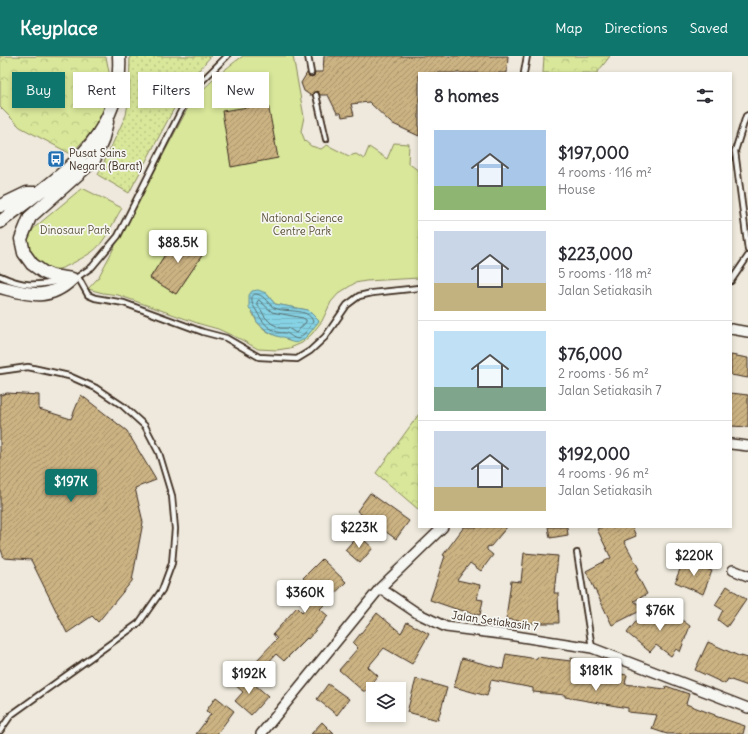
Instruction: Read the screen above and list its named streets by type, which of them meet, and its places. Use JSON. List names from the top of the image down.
{
  "streets": {
    "street": ["Jalan Setiakasih 7"]
  },
  "parks": ["National Science Centre Park", "Dinosaur Park"],
  "places": {
    "bus stop": ["Pusat Sains Negara (Barat)"]
  },
  "page": {
    "header": "Keyplace",
    "nav": ["Map", "Directions", "Saved"],
    "chip": [
      "Buy",
      "Rent",
      "Filters",
      "New"
    ],
    "heading": "8 homes",
    "list": [
      {
        "name": "$197,000",
        "note": "4 rooms · 116 m² · House"
      },
      {
        "name": "$223,000",
        "note": "5 rooms · 118 m² · Jalan Setiakasih"
      },
      {
        "name": "$76,000",
        "note": "2 rooms · 56 m² · Jalan Setiakasih 7"
      },
      {
        "name": "$192,000",
        "note": "4 rooms · 96 m² · Jalan Setiakasih"
      }
    ],
    "price": [
      "$88.5K",
      "$197K",
      "$223K",
      "$220K",
      "$360K",
      "$76K",
      "$181K",
      "$192K"
    ]
  }
}
